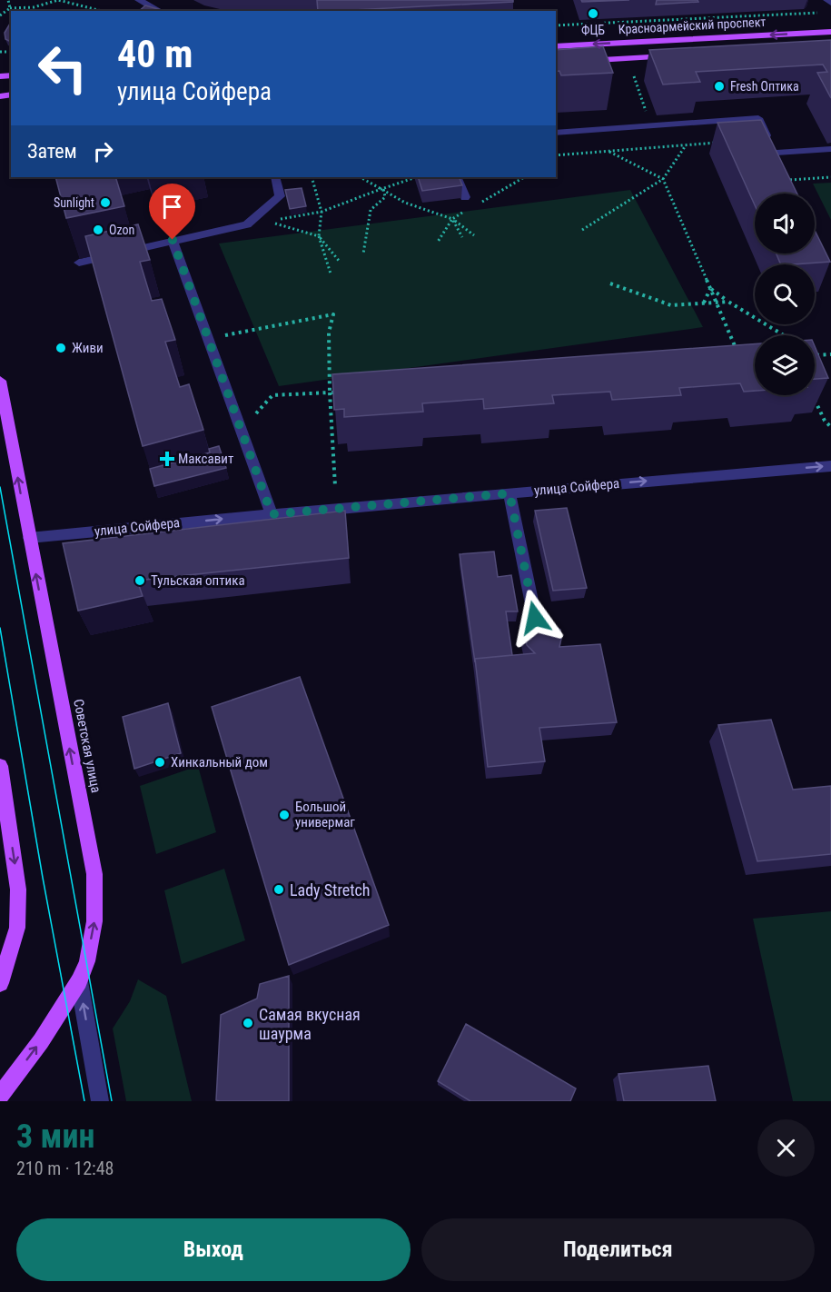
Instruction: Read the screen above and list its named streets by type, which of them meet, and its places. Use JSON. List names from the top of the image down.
{
  "streets": {
    "main road": ["Красноармейский проспект", "Советская улица"],
    "street": ["улица Сойфера"]
  },
  "crossings": [
    ["улица Сойфера", "Советская улица"]
  ],
  "one_way": ["улица Сойфера", "Советская улица"],
  "places": {
    "other": [
      "ФЦБ",
      "Fresh Оптика",
      "Sunlight",
      "Ozon",
      "Живи",
      "Тульская оптика",
      "Хинкальный дом",
      "Большой универмаг",
      "Lady Stretch",
      "Самая вкусная шаурма"
    ],
    "health": ["Максавит"]
  },
  "page": {
    "turn": ["40 m", "улица Сойфера"],
    "then": "Затем",
    "heading": ["3 мин", "210 m · 12:48"],
    "buttons": ["Выход", "Поделиться"]
  }
}
